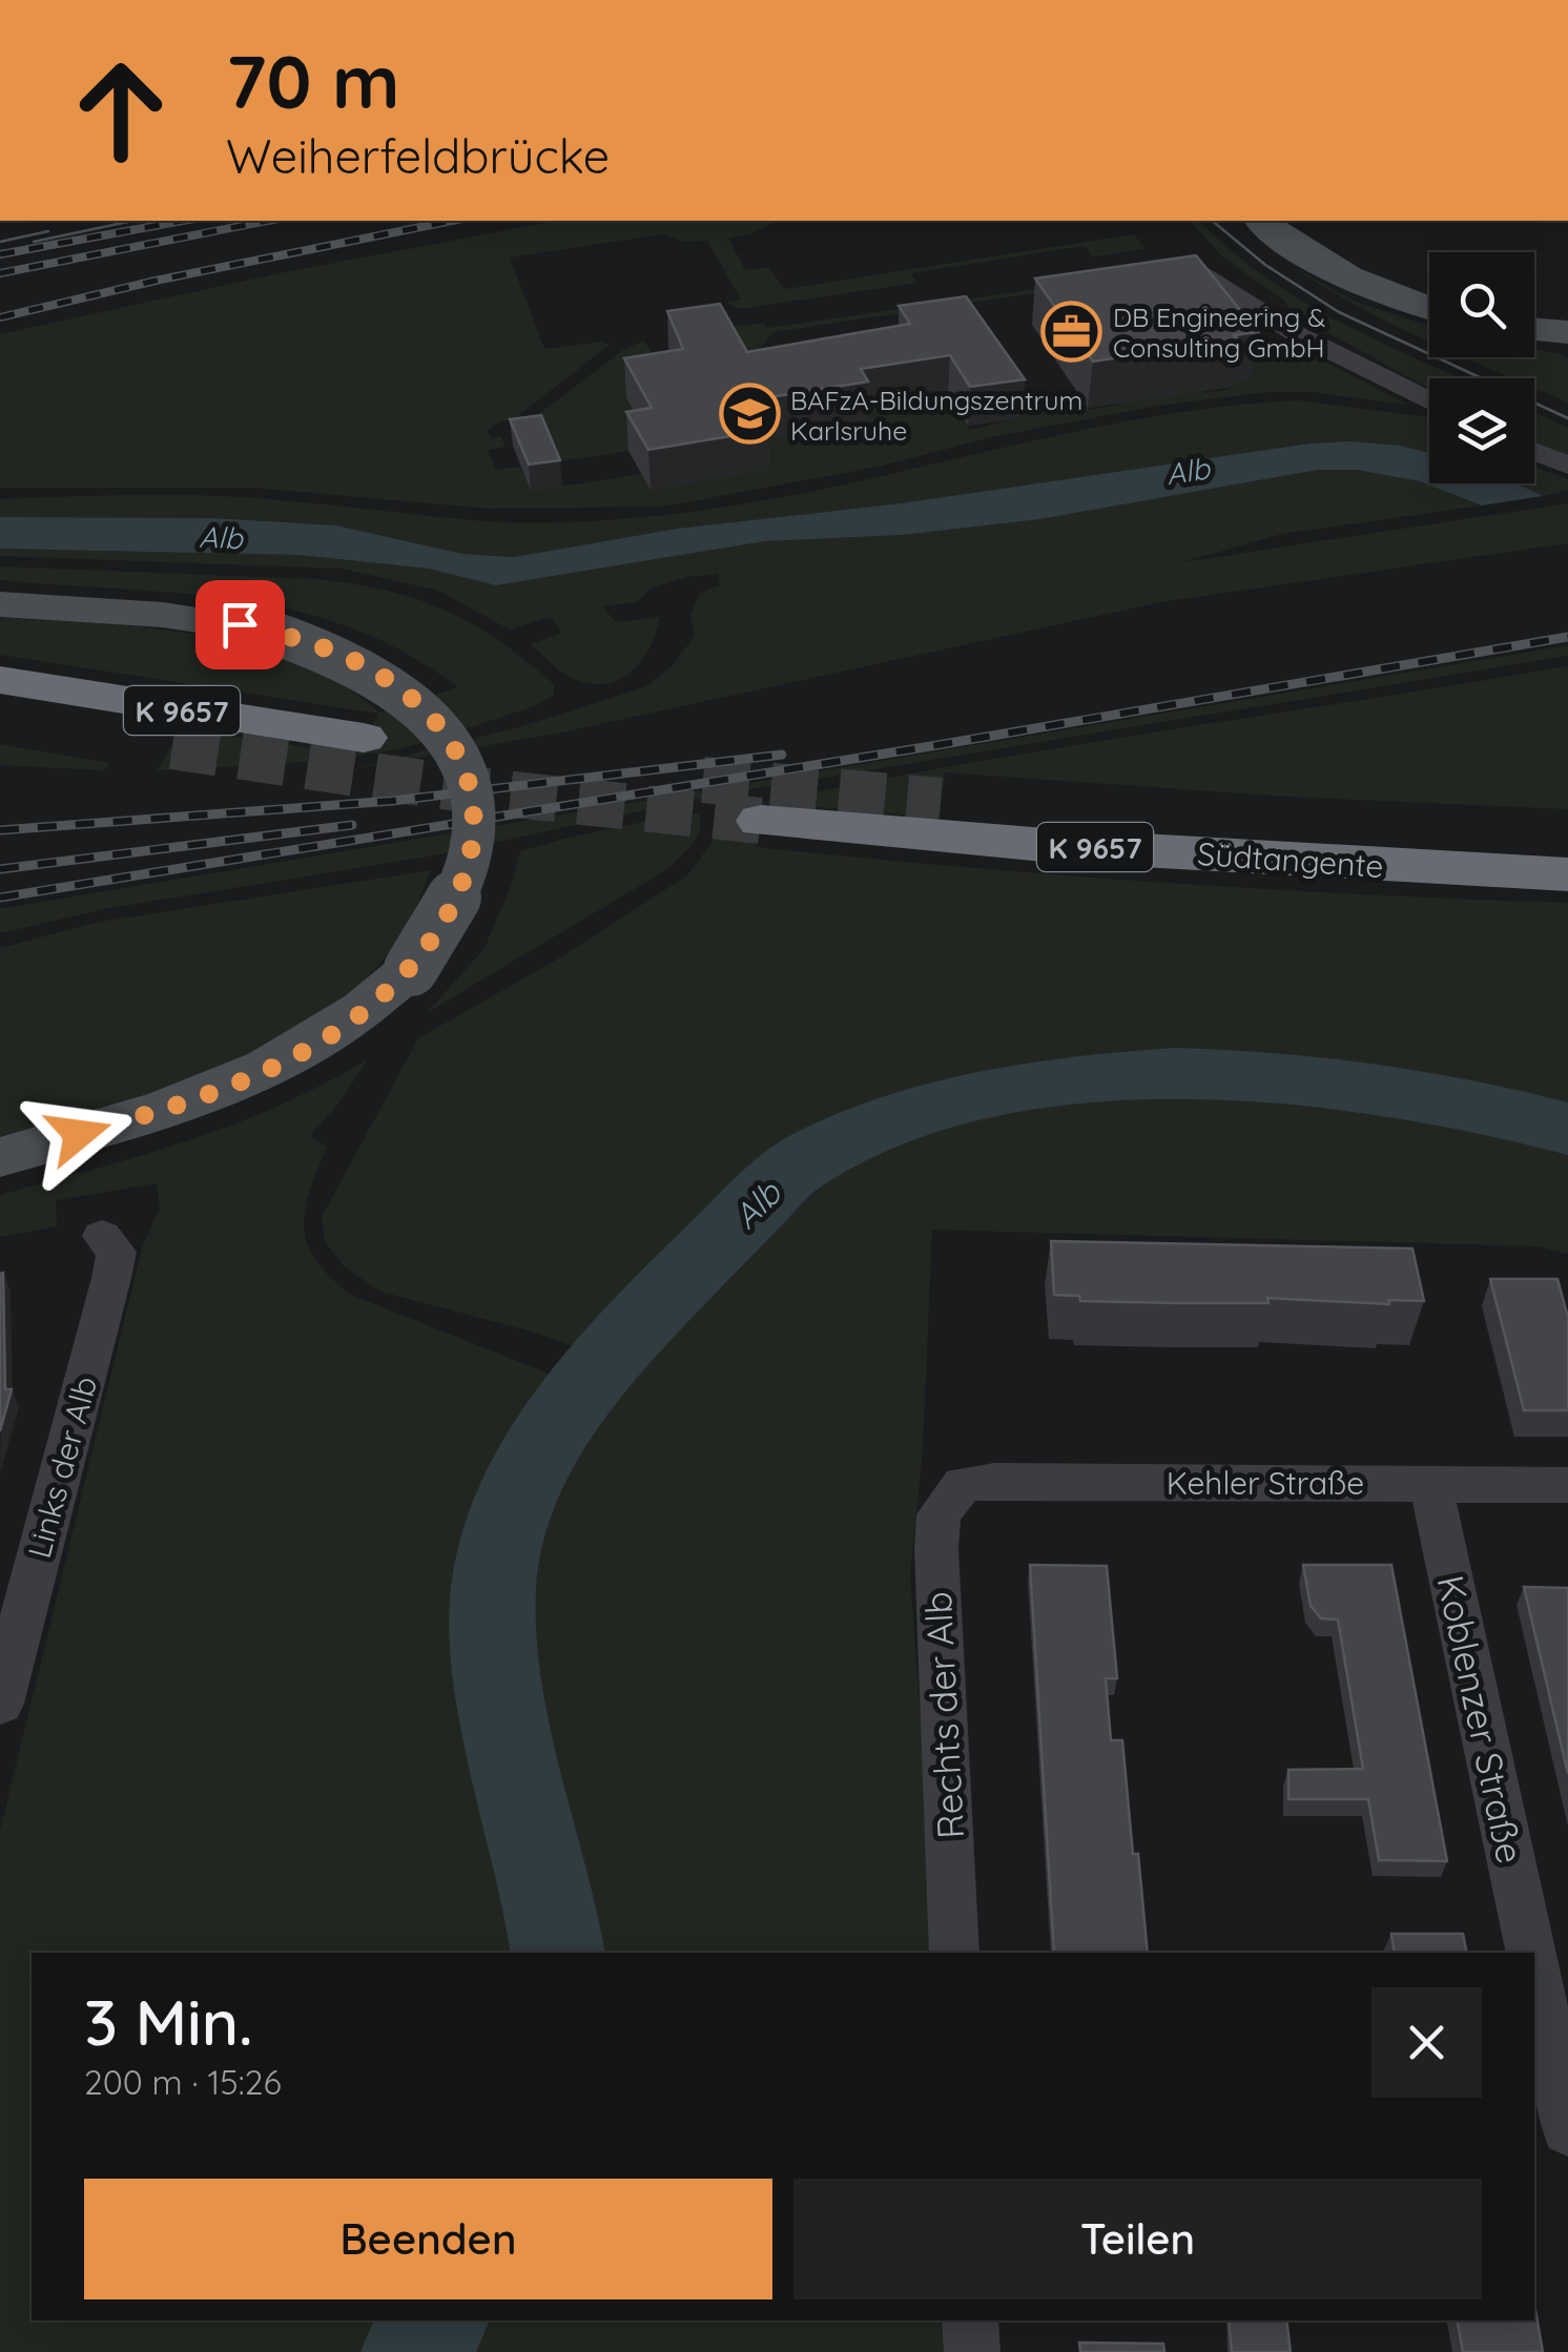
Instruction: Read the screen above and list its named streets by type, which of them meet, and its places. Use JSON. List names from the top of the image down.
{
  "streets": {
    "highway": ["K 9657", "Südtangente"],
    "street": [
      "Links der Alb",
      "Kehler Straße",
      "Rechts der Alb",
      "Koblenzer Straße"
    ]
  },
  "crossings": [
    ["Kehler Straße", "Rechts der Alb"],
    ["Kehler Straße", "Koblenzer Straße"]
  ],
  "water": ["Alb"],
  "places": {
    "office": ["DB Engineering & Consulting GmbH"],
    "school or university": ["BAFzA-Bildungszentrum Karlsruhe"]
  },
  "page": {
    "turn": ["70 m", "Weiherfeldbrücke"],
    "heading": ["3 Min.", "200 m · 15:26"],
    "buttons": ["Beenden", "Teilen"]
  }
}
